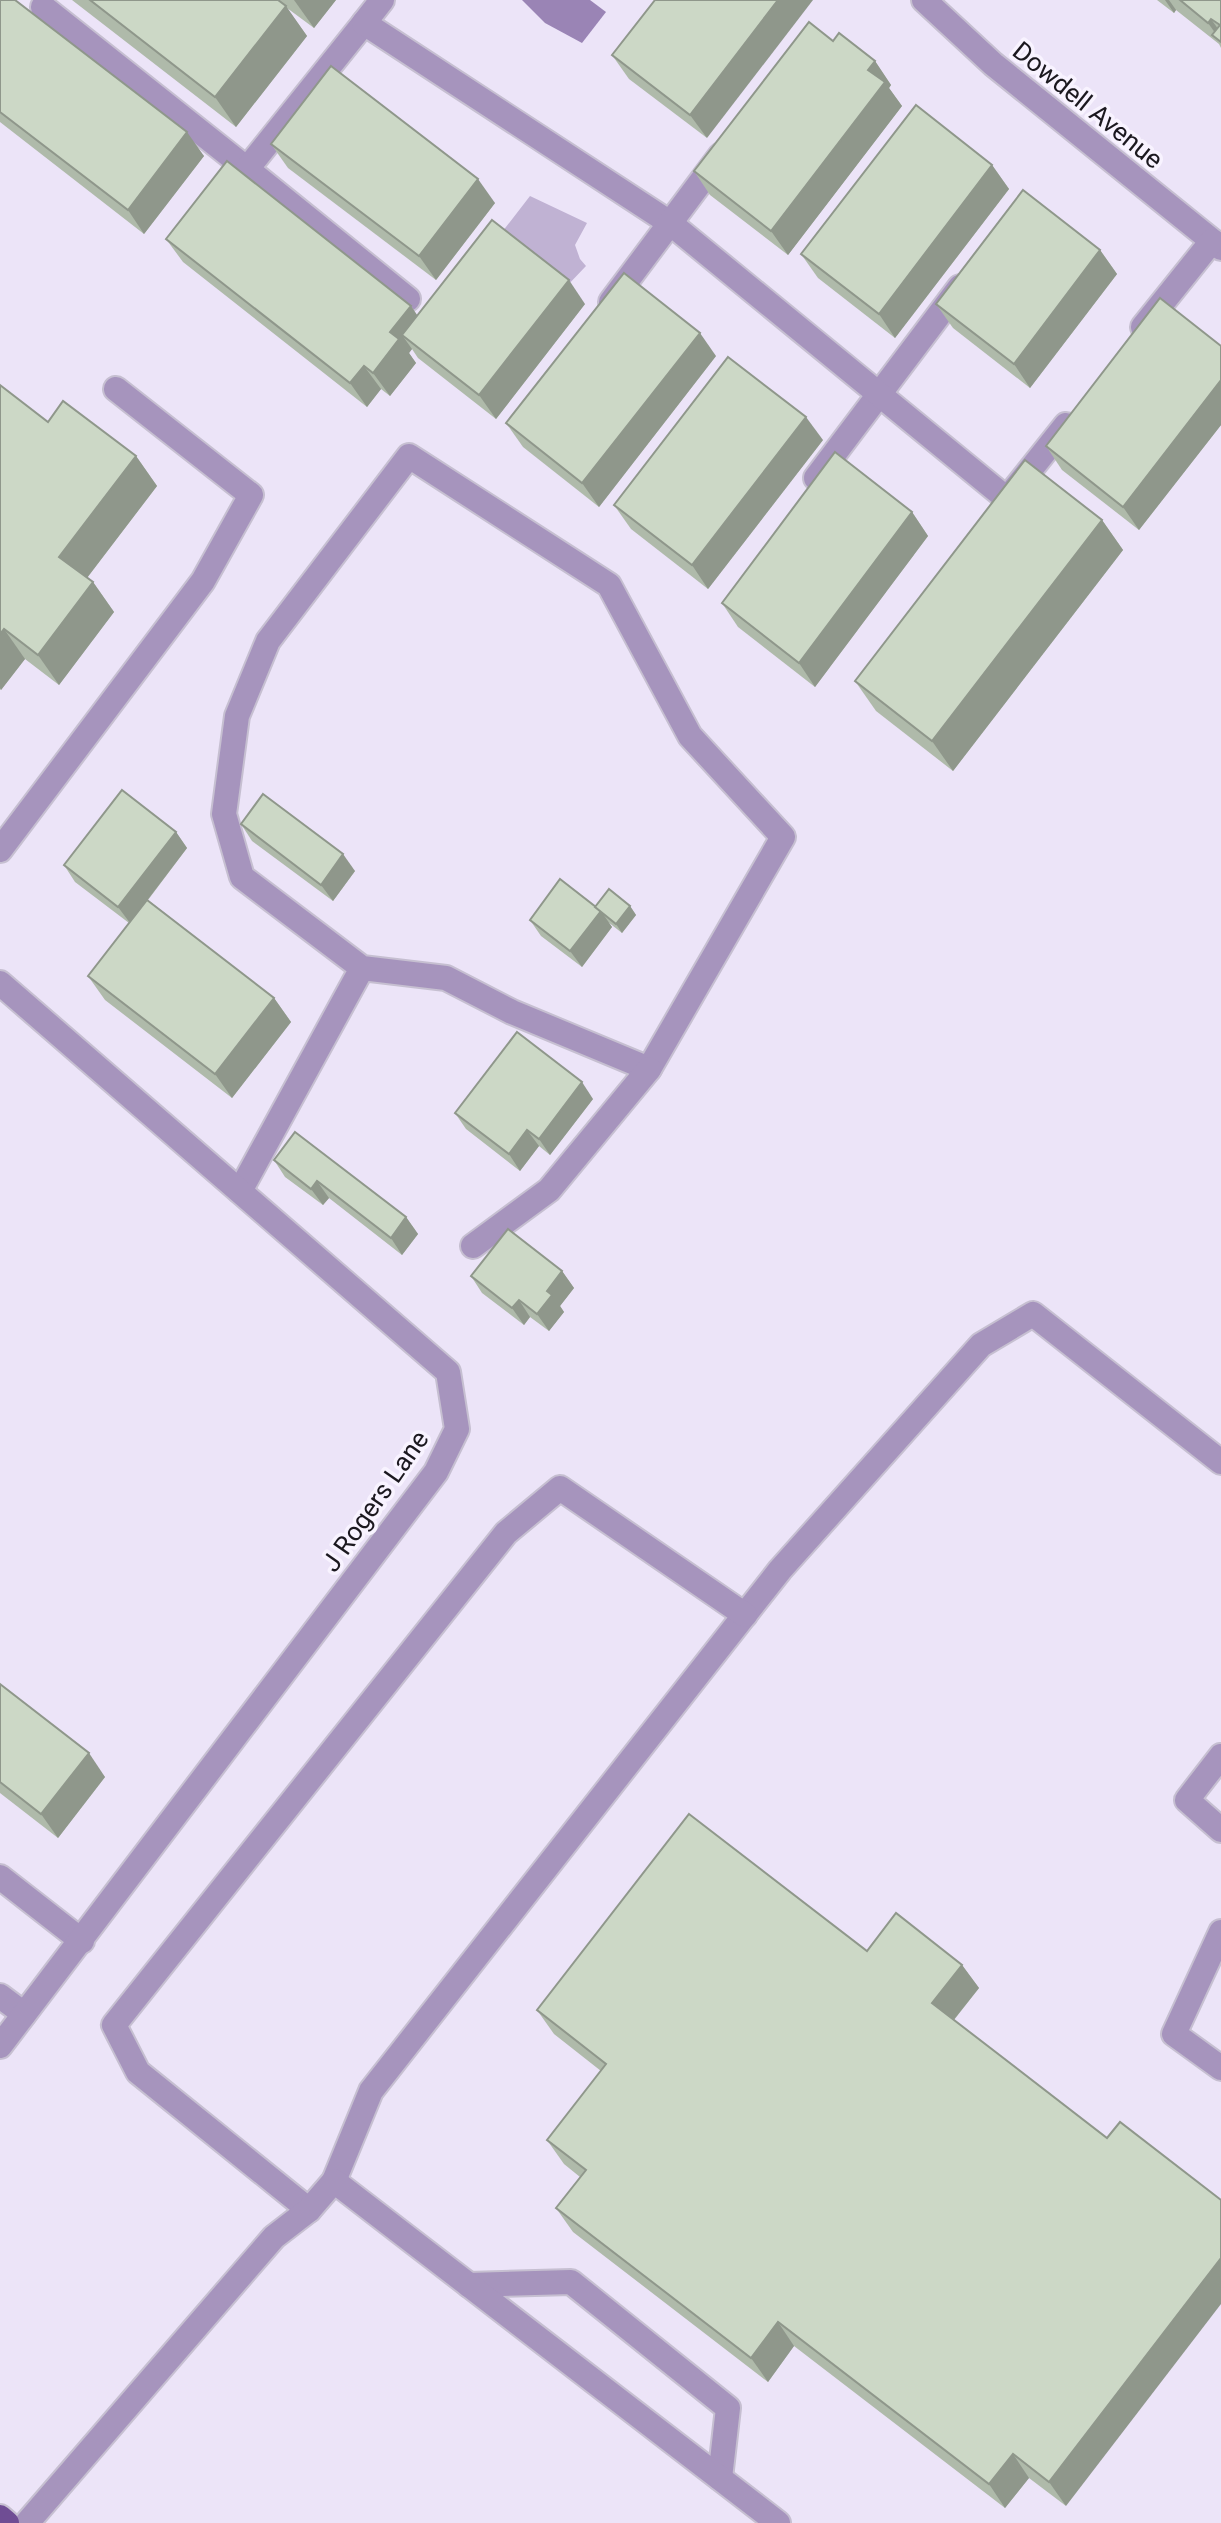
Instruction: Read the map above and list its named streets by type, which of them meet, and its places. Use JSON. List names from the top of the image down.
{
  "streets": {
    "street": ["Dowdell Avenue", "J Rogers Lane"]
  }
}
